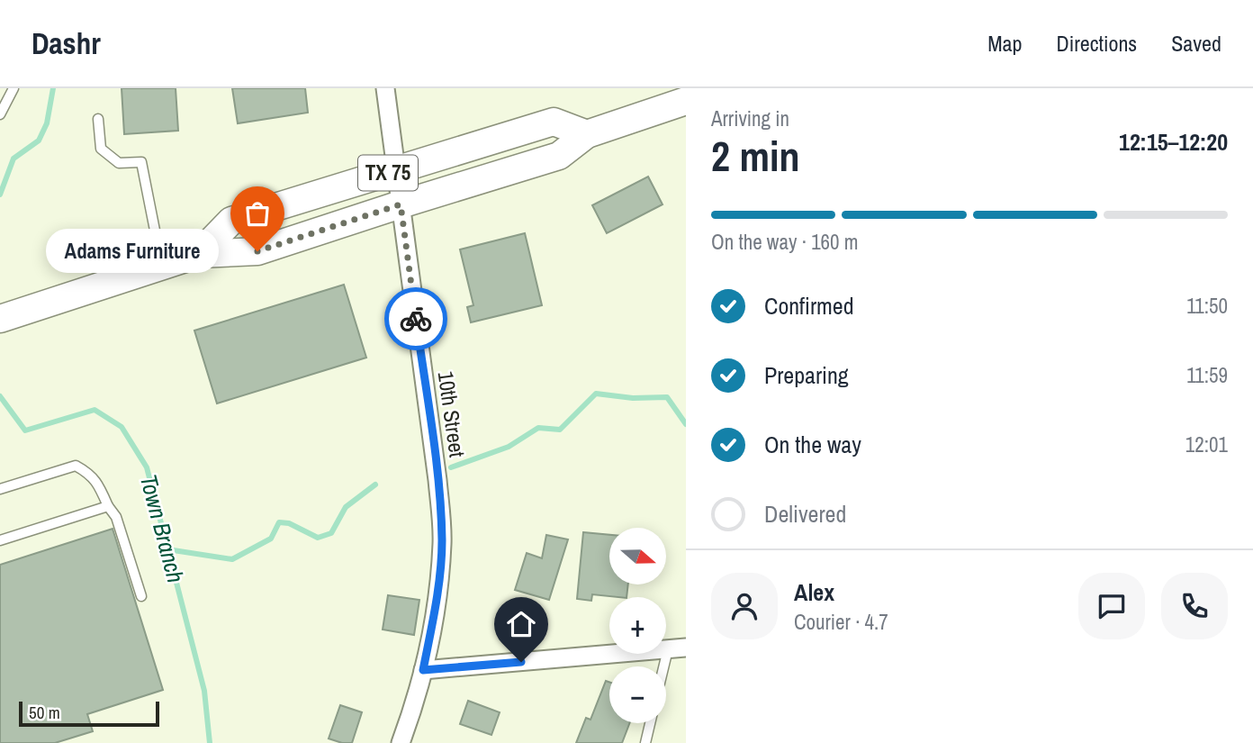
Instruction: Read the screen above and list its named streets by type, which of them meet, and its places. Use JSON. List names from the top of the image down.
{
  "streets": {
    "main road": ["TX 75"],
    "street": ["10th Street"]
  },
  "crossings": [
    ["TX 75", "10th Street"]
  ],
  "water": ["Town Branch"],
  "places": ["Adams Furniture"],
  "scale_bar": "50 m",
  "north": "right",
  "page": {
    "header": "Dashr",
    "nav": ["Map", "Directions", "Saved"],
    "heading": ["2 min", "Arriving in", "12:15–12:20"],
    "panel": ["Alex", "Courier · 4.7"],
    "bar": "On the way · 160 m",
    "bubble": "Adams Furniture",
    "list": [
      ["Confirmed", "11:50"],
      ["Preparing", "11:59"],
      ["On the way", "12:01"],
      "Delivered"
    ],
    "map_buttons": ["+", "−"],
    "scale": "50 m"
  }
}
